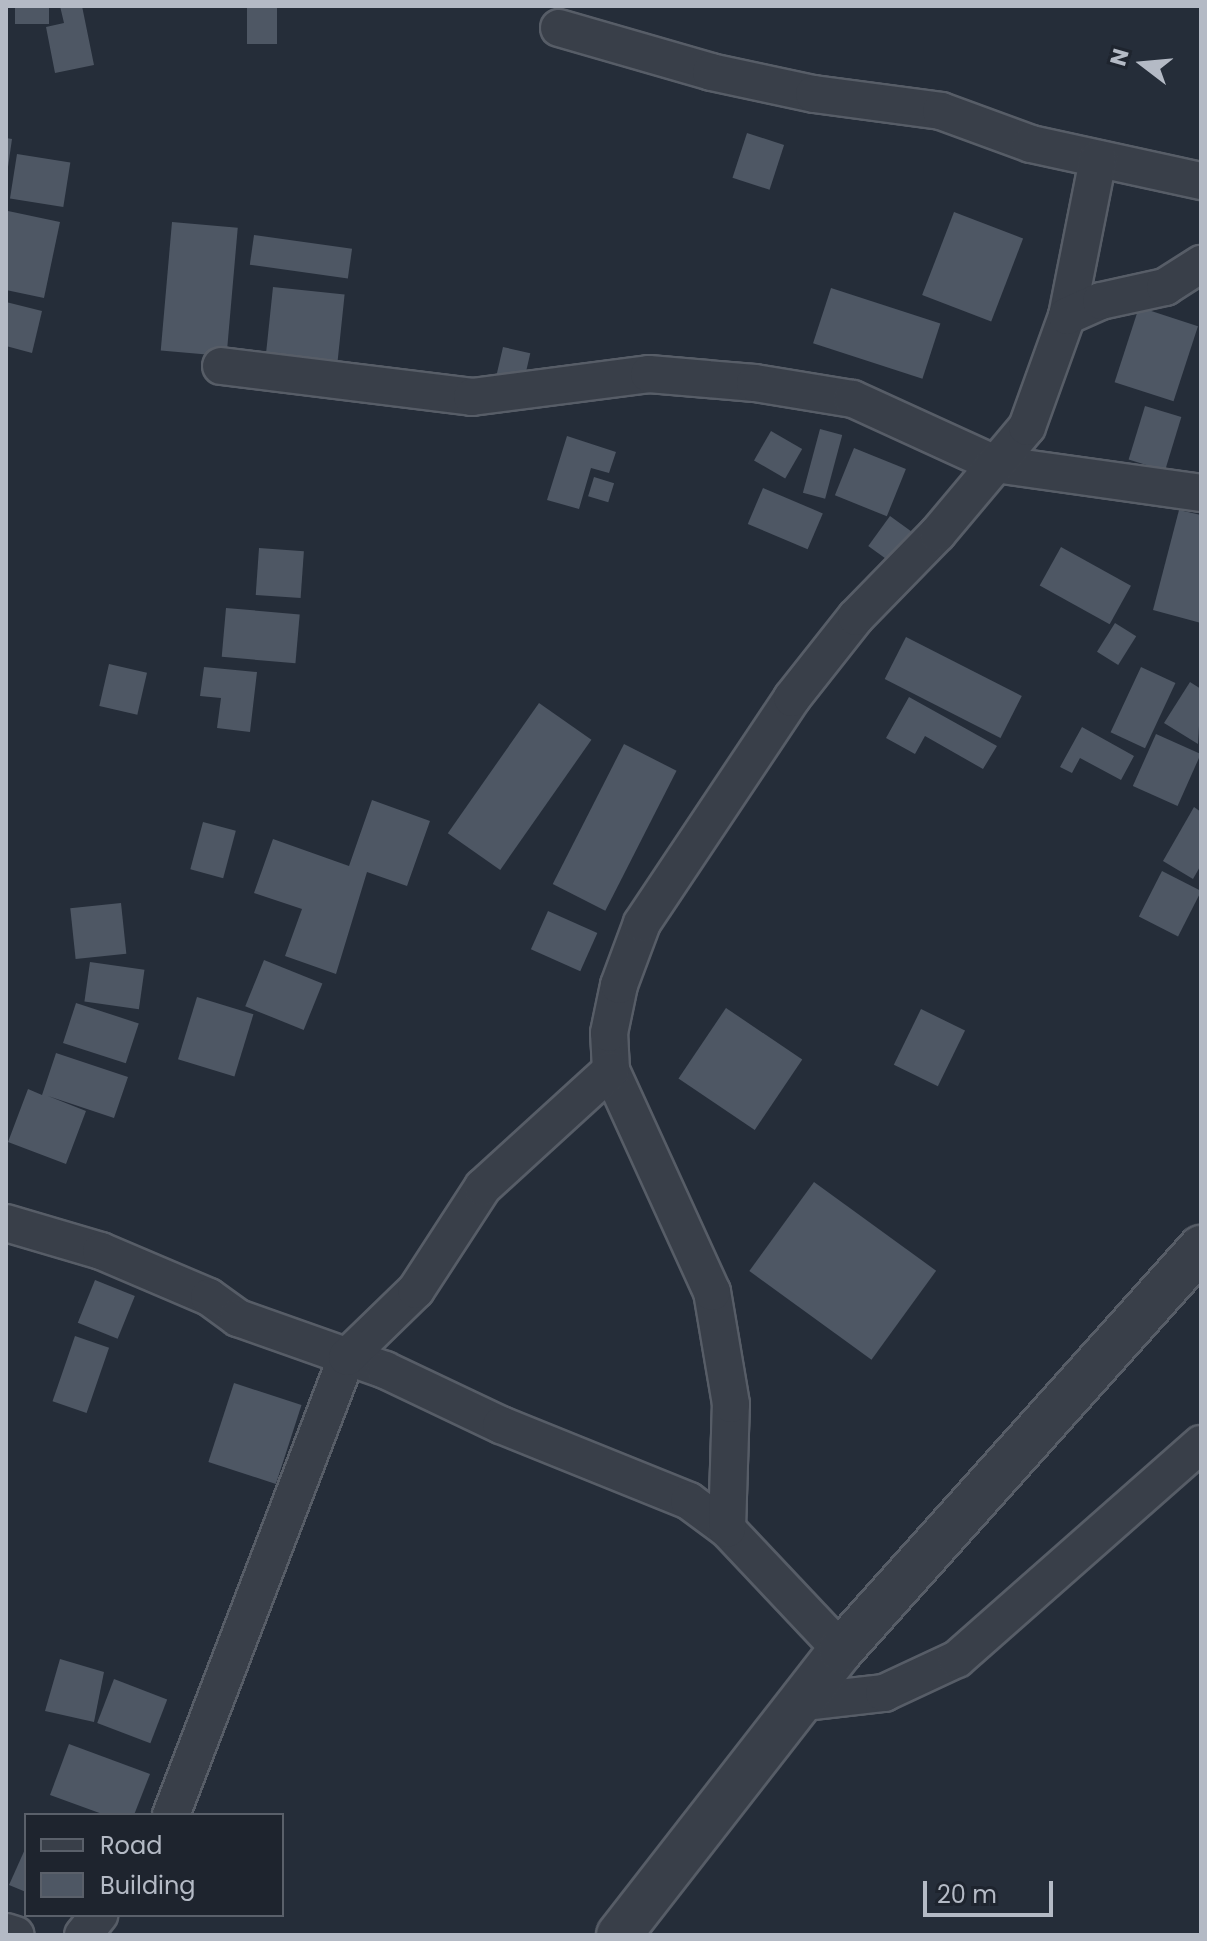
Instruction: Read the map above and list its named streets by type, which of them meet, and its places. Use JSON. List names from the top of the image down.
{
  "legend": ["Road", "Building"],
  "scale_bar": "20 m",
  "north": "left"
}
